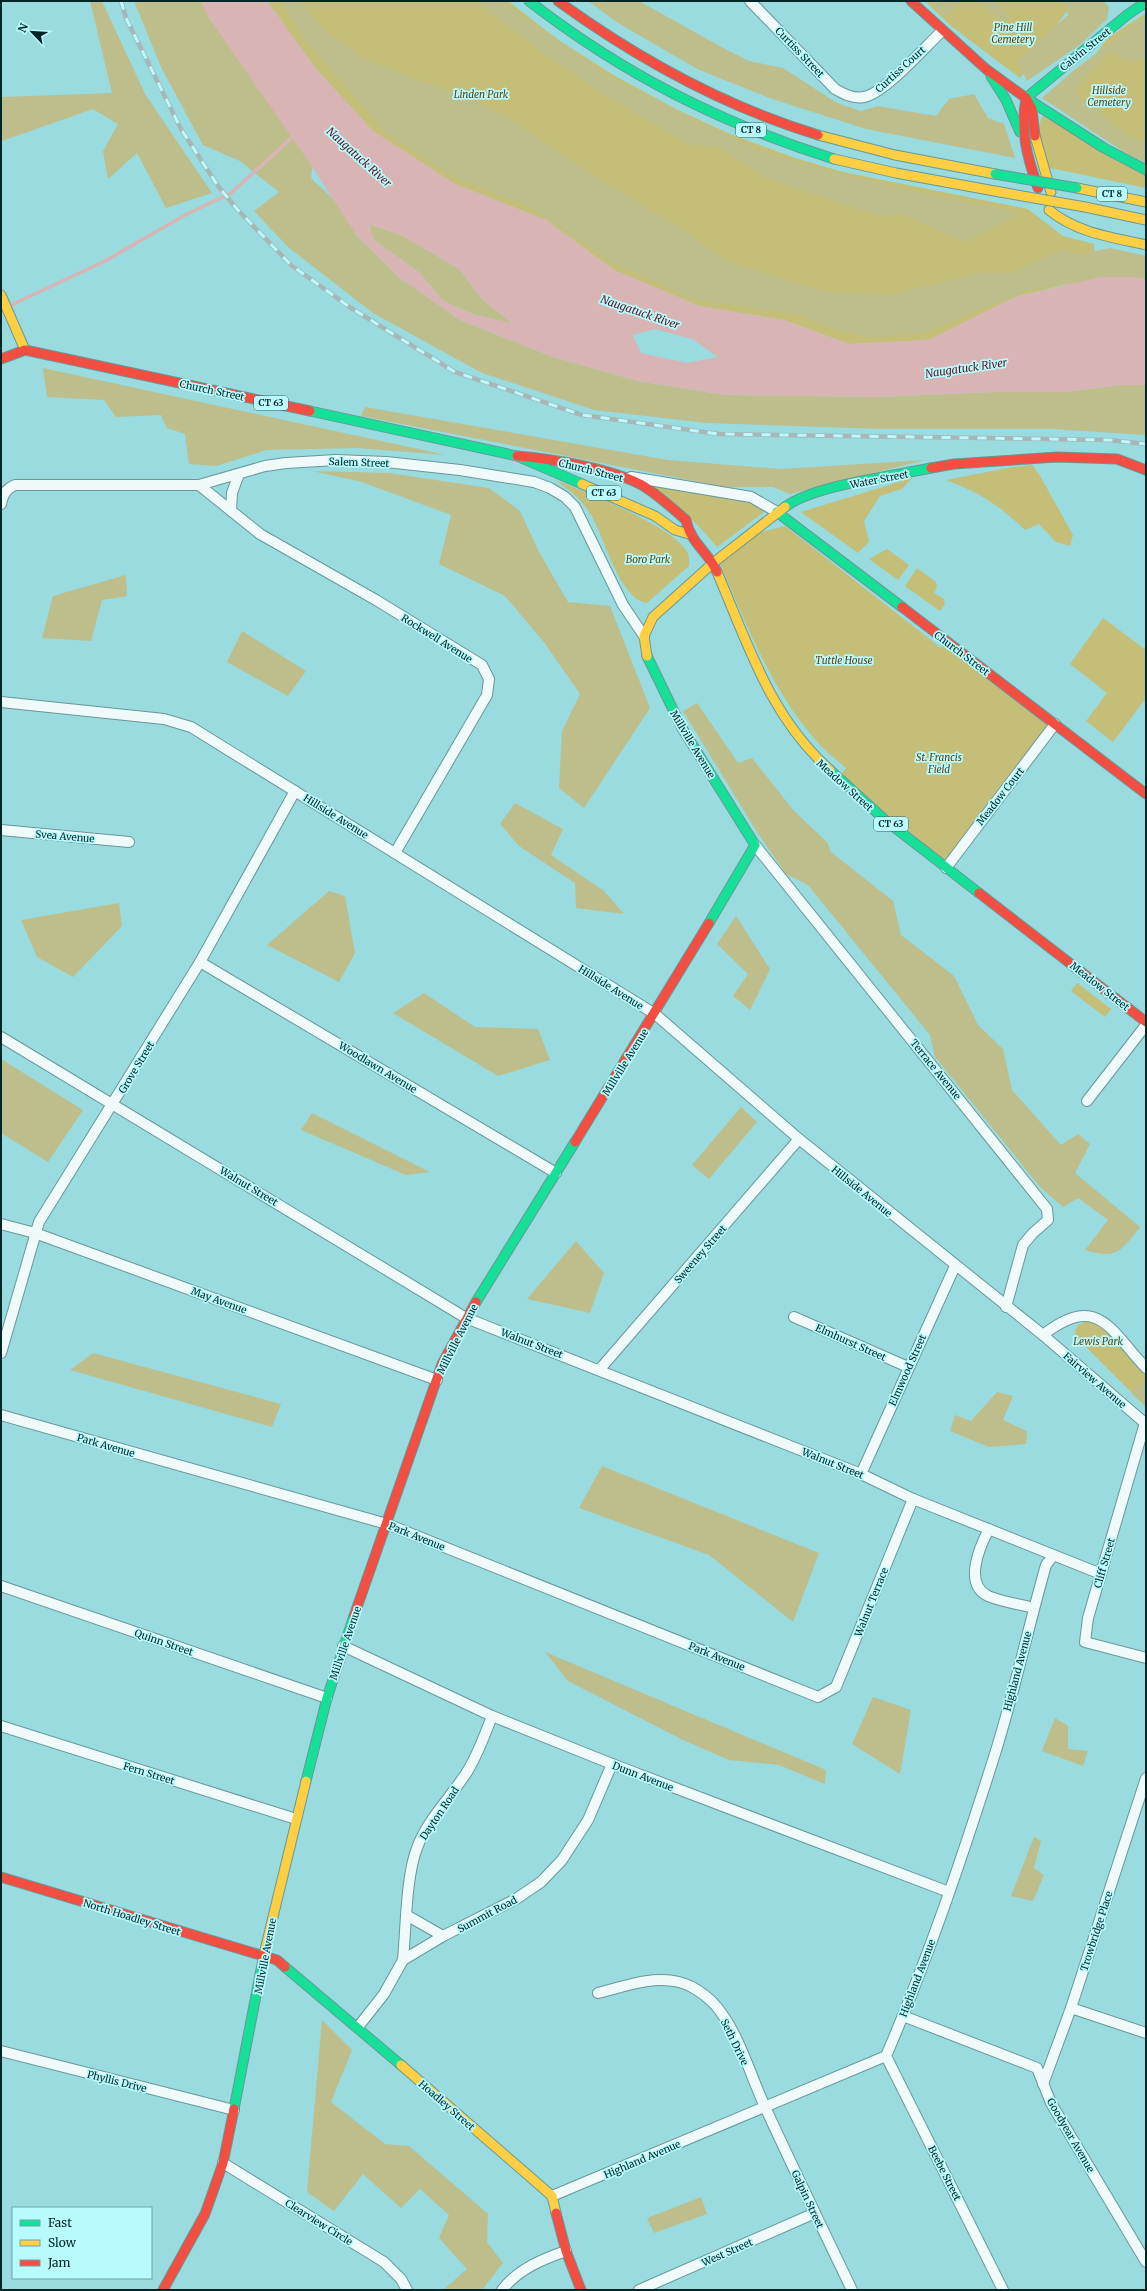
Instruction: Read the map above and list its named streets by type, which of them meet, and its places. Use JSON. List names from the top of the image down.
{
  "streets": {
    "main road": [
      "Calvin Street",
      "CT 8",
      "Church Street",
      "CT 63",
      "Water Street",
      "Millville Avenue",
      "Meadow Street",
      "North Hoadley Street",
      "Hoadley Street"
    ],
    "street": [
      "Curtiss Street",
      "Curtiss Court",
      "Salem Street",
      "Rockwell Avenue",
      "Meadow Court",
      "Hillside Avenue",
      "Svea Avenue",
      "Grove Street",
      "Woodlawn Avenue",
      "Terrace Avenue",
      "Walnut Street",
      "Sweeney Street",
      "May Avenue",
      "Elmhurst Street",
      "Elmwood Street",
      "Fairview Avenue",
      "Park Avenue",
      "Cliff Street",
      "Walnut Terrace",
      "Quinn Street",
      "Highland Avenue",
      "Fern Street",
      "Dunn Avenue",
      "Dayton Road",
      "Summit Road",
      "Trowbridge Place",
      "Seth Drive",
      "Phyllis Drive",
      "Goodyear Avenue",
      "Beebe Street",
      "Galpin Street",
      "Clearview Circle",
      "West Street"
    ]
  },
  "crossings": [
    ["Curtiss Street", "Curtiss Court"],
    ["Church Street", "Water Street"],
    ["Church Street", "Meadow Street"],
    ["Church Street", "Meadow Court"],
    ["Salem Street", "Rockwell Avenue"],
    ["Salem Street", "Millville Avenue"],
    ["Rockwell Avenue", "Hillside Avenue"],
    ["Millville Avenue", "Hillside Avenue"],
    ["Millville Avenue", "Woodlawn Avenue"],
    ["Millville Avenue", "Terrace Avenue"],
    ["Millville Avenue", "Walnut Street"],
    ["Millville Avenue", "May Avenue"],
    ["Millville Avenue", "Park Avenue"],
    ["Millville Avenue", "Quinn Street"],
    ["Millville Avenue", "Fern Street"],
    ["Millville Avenue", "Dunn Avenue"],
    ["Millville Avenue", "North Hoadley Street"],
    ["Millville Avenue", "Phyllis Drive"],
    ["Millville Avenue", "Hoadley Street"],
    ["Millville Avenue", "Clearview Circle"],
    ["Meadow Street", "Meadow Court"],
    ["Hillside Avenue", "Grove Street"],
    ["Hillside Avenue", "Terrace Avenue"],
    ["Hillside Avenue", "Sweeney Street"],
    ["Hillside Avenue", "Elmwood Street"],
    ["Hillside Avenue", "Fairview Avenue"],
    ["Grove Street", "Woodlawn Avenue"],
    ["Grove Street", "Walnut Street"],
    ["Grove Street", "May Avenue"],
    ["Walnut Street", "Sweeney Street"],
    ["Walnut Street", "Elmwood Street"],
    ["Walnut Street", "Cliff Street"],
    ["Walnut Street", "Walnut Terrace"],
    ["Walnut Street", "Highland Avenue"],
    ["Elmhurst Street", "Elmwood Street"],
    ["Fairview Avenue", "Cliff Street"],
    ["Park Avenue", "Walnut Terrace"],
    ["Highland Avenue", "Dunn Avenue"],
    ["Highland Avenue", "Seth Drive"],
    ["Highland Avenue", "Hoadley Street"],
    ["Highland Avenue", "Goodyear Avenue"],
    ["Highland Avenue", "Beebe Street"],
    ["Highland Avenue", "Galpin Street"],
    ["Dunn Avenue", "Dayton Road"],
    ["Dunn Avenue", "Summit Road"],
    ["Dayton Road", "Summit Road"],
    ["Summit Road", "Hoadley Street"],
    ["North Hoadley Street", "Hoadley Street"],
    ["Trowbridge Place", "Goodyear Avenue"],
    ["Seth Drive", "Galpin Street"],
    ["Galpin Street", "West Street"]
  ],
  "water": ["Naugatuck River"],
  "parks": [
    "Pine Hill Cemetery",
    "Hillside Cemetery",
    "Linden Park",
    "Boro Park",
    "Tuttle House",
    "St. Francis Field",
    "Lewis Park"
  ],
  "legend": ["Fast", "Slow", "Jam"],
  "north": "top left"
}
